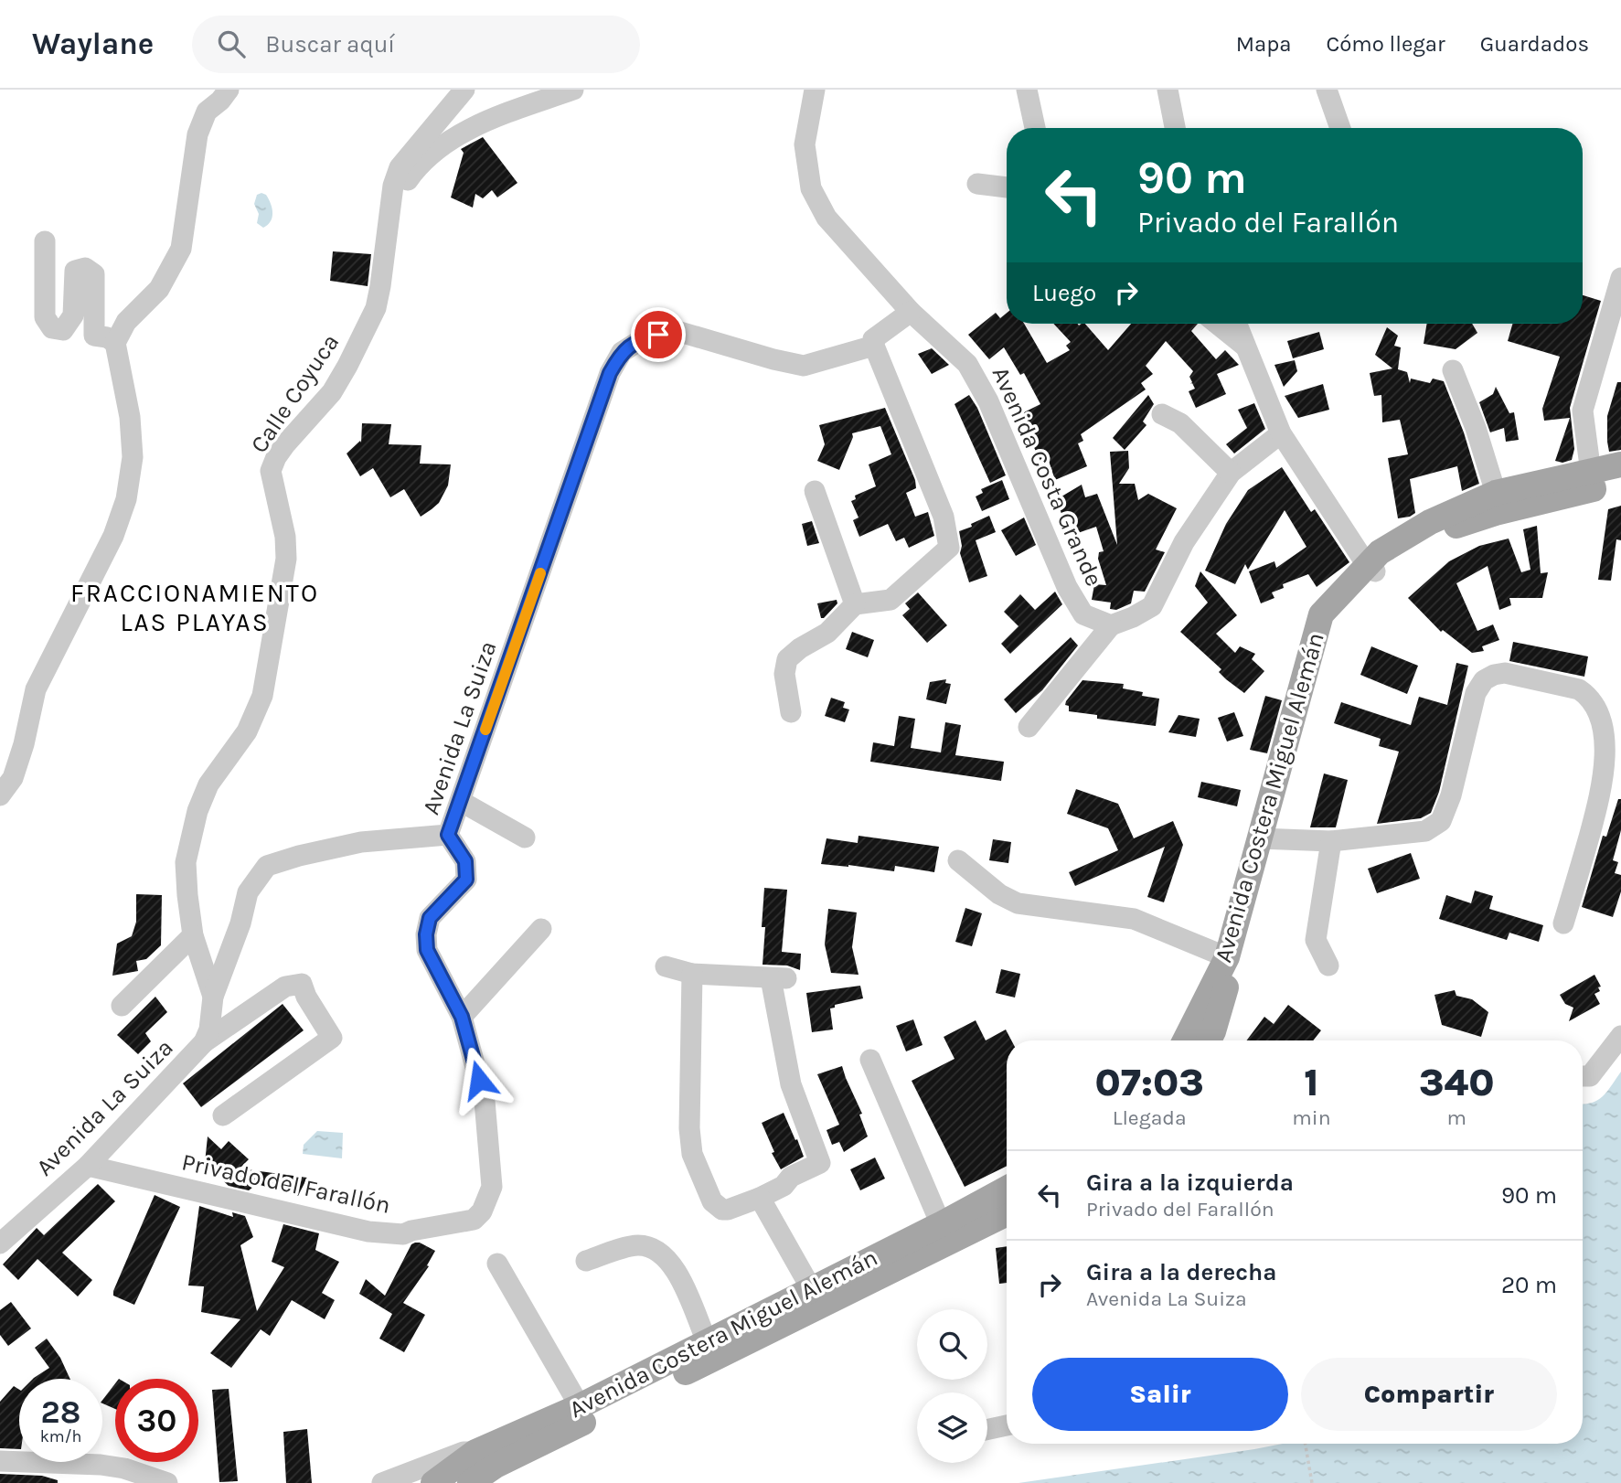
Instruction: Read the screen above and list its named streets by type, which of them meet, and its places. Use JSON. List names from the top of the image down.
{
  "streets": {
    "main road": ["Avenida Costera Miguel Alemán"],
    "street": [
      "Calle Coyuca",
      "Avenida Costa Grande",
      "Avenida La Suiza",
      "Privado del Farallón"
    ]
  },
  "crossings": [
    ["Calle Coyuca", "Avenida La Suiza"],
    ["Avenida La Suiza", "Privado del Farallón"]
  ],
  "districts": ["FRACCIONAMIENTO LAS PLAYAS"],
  "page": {
    "header": "Waylane",
    "search": "Buscar aquí",
    "nav": ["Mapa", "Cómo llegar", "Guardados"],
    "turn": ["90 m", "Privado del Farallón"],
    "then": "Luego",
    "eta": [
      "07:03",
      "Llegada",
      "1",
      "min",
      "340",
      "m"
    ],
    "list": [
      {
        "name": "Gira a la izquierda",
        "note": "Privado del Farallón",
        "value": "90 m"
      },
      {
        "name": "Gira a la derecha",
        "note": "Avenida La Suiza",
        "value": "20 m"
      }
    ],
    "buttons": ["Salir", "Compartir"],
    "speed": "28 km/h",
    "limit": "30"
  }
}
